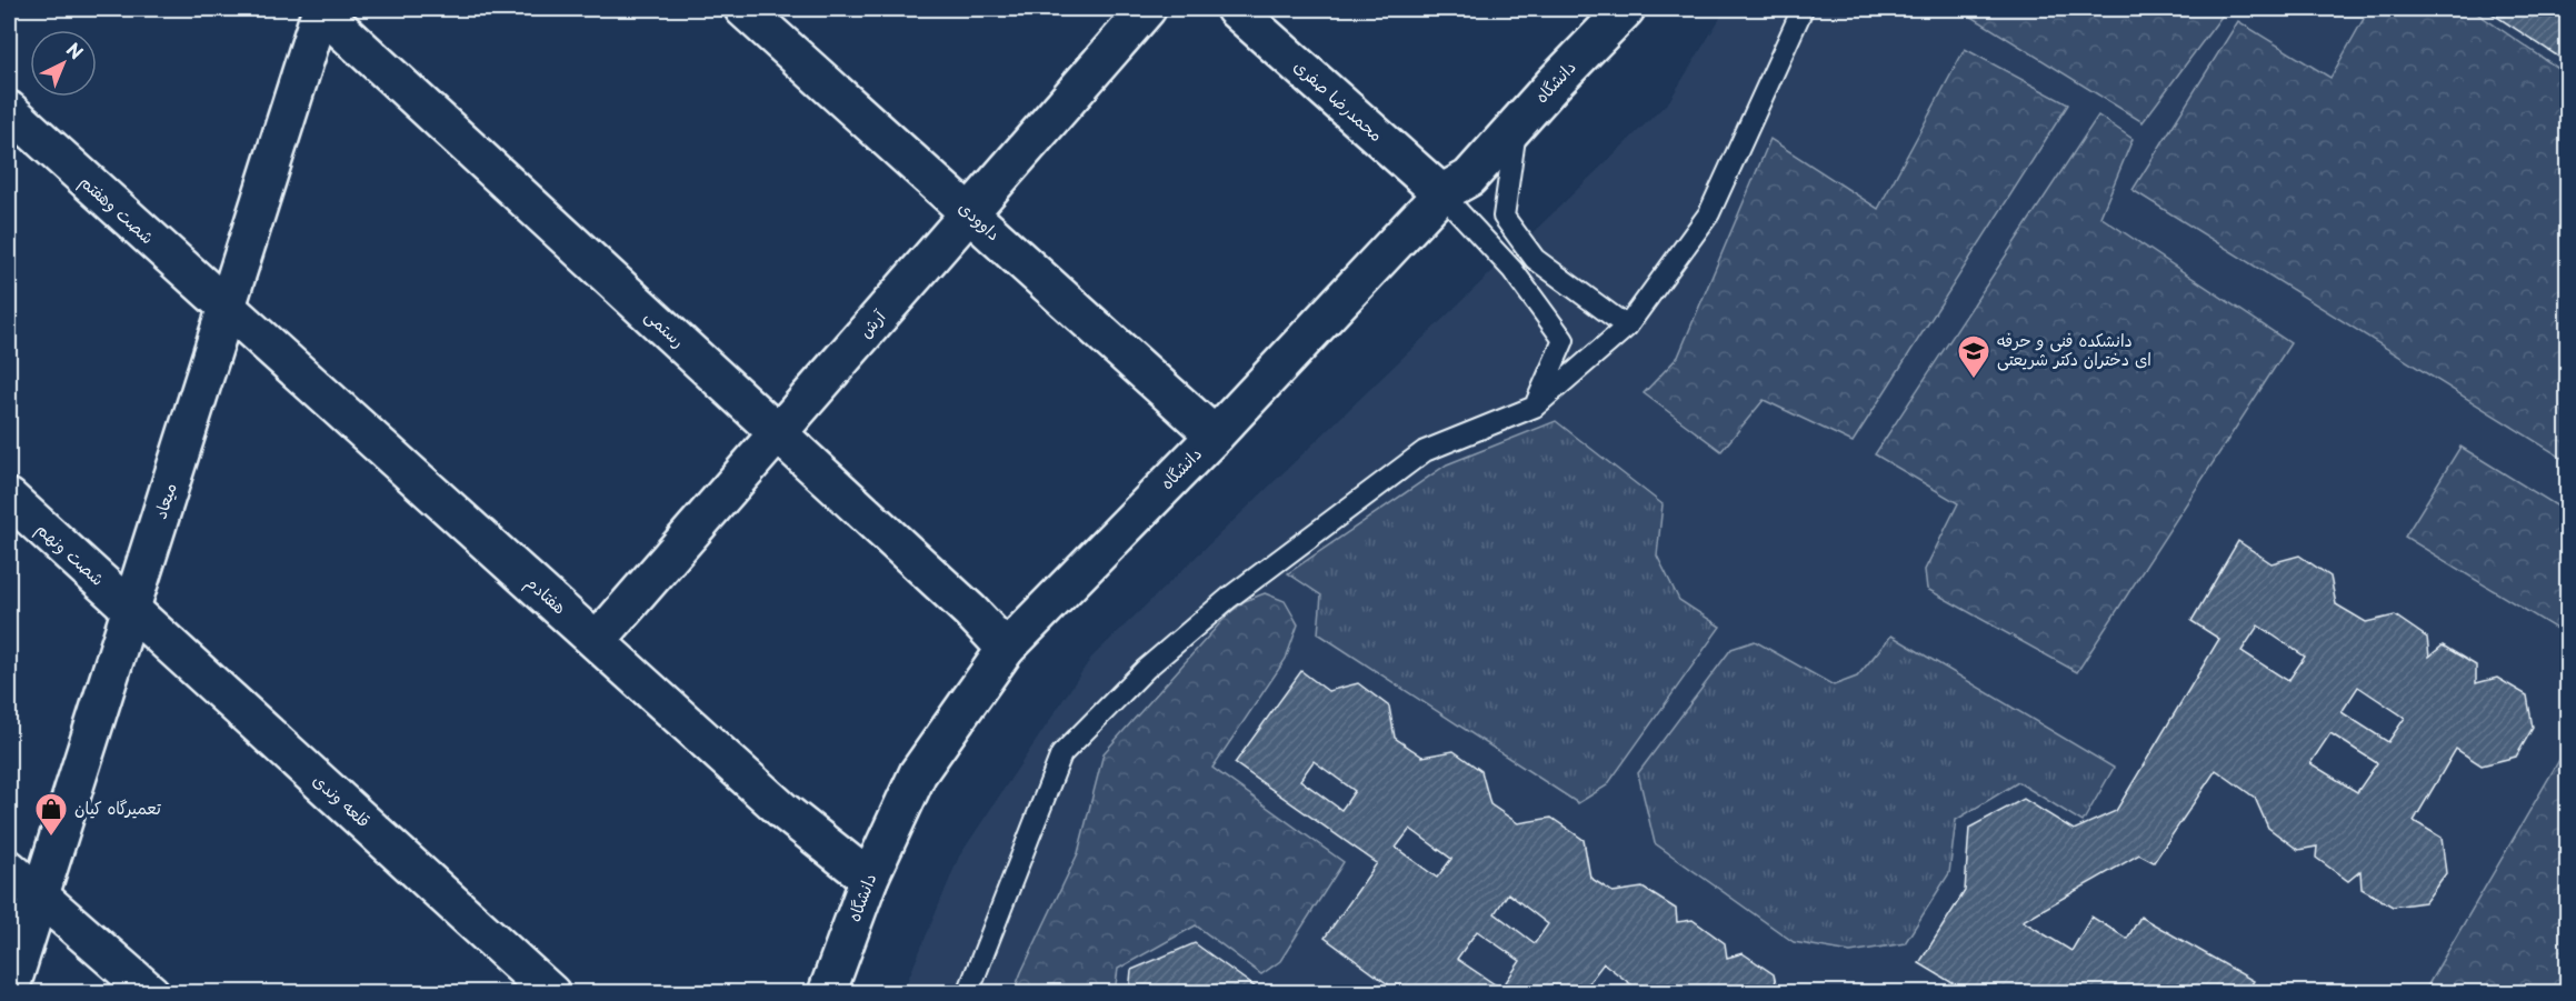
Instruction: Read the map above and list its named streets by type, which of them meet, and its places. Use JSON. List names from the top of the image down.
{
  "streets": {
    "street": [
      "دانشگاه",
      "محمدرضا صفری",
      "شصت وهفتم",
      "داوودی",
      "آرش",
      "رستمی",
      "میعاد",
      "شصت ونهم",
      "هفتادم",
      "قلعه وندی"
    ]
  },
  "crossings": [
    ["دانشگاه", "محمدرضا صفری"],
    ["دانشگاه", "داوودی"],
    ["دانشگاه", "رستمی"],
    ["دانشگاه", "هفتادم"],
    ["شصت وهفتم", "میعاد"],
    ["شصت وهفتم", "هفتادم"],
    ["داوودی", "آرش"],
    ["آرش", "رستمی"],
    ["آرش", "هفتادم"],
    ["رستمی", "میعاد"],
    ["میعاد", "شصت ونهم"],
    ["میعاد", "هفتادم"],
    ["میعاد", "قلعه وندی"],
    ["شصت ونهم", "قلعه وندی"]
  ],
  "places": {
    "school or university": ["دانشکده فنی و حرفه ای دختران دکتر شریعتی"],
    "shop": ["تعمیرگاه کیان"]
  },
  "north": "top right"
}
